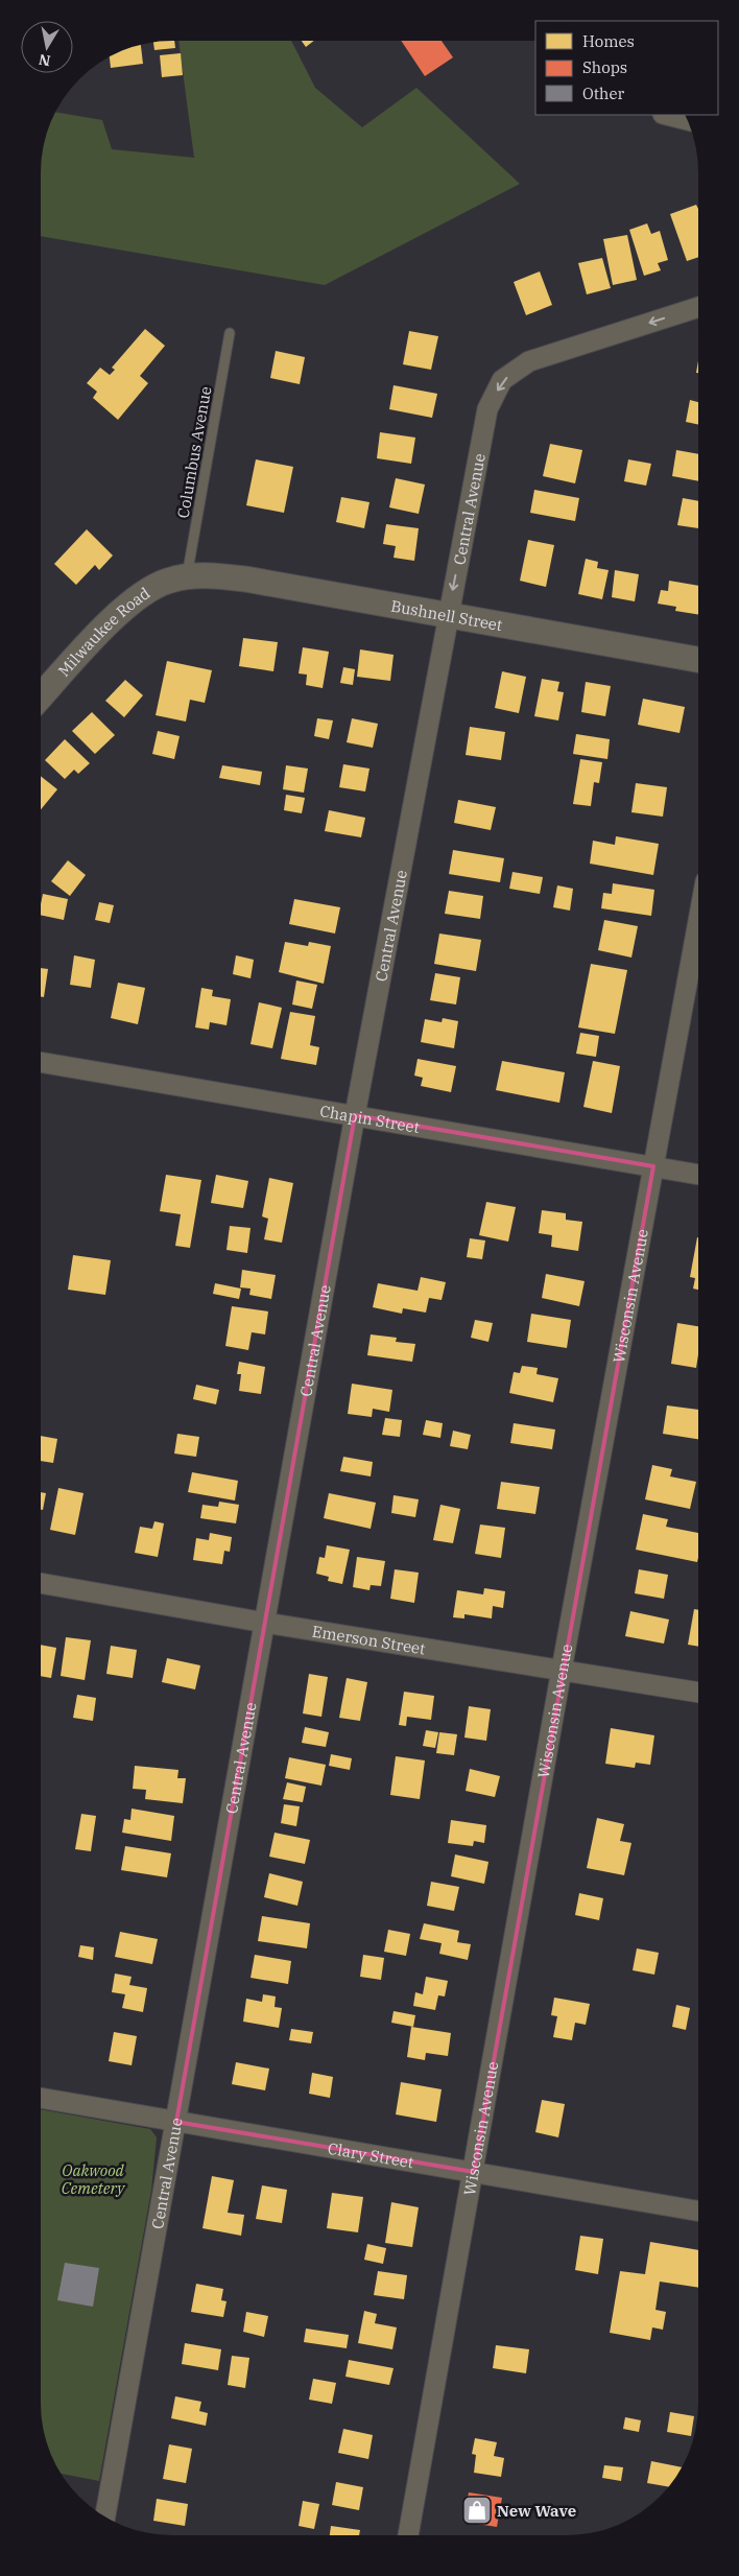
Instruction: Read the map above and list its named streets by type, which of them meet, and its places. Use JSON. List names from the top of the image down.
{
  "streets": {
    "street": [
      "Central Avenue",
      "Bushnell Street",
      "Milwaukee Road",
      "Chapin Street",
      "Wisconsin Avenue",
      "Emerson Street",
      "Clary Street"
    ],
    "lane": ["Columbus Avenue"]
  },
  "crossings": [
    ["Columbus Avenue", "Bushnell Street"],
    ["Columbus Avenue", "Milwaukee Road"],
    ["Central Avenue", "Bushnell Street"],
    ["Central Avenue", "Chapin Street"],
    ["Central Avenue", "Emerson Street"],
    ["Central Avenue", "Clary Street"],
    ["Bushnell Street", "Milwaukee Road"],
    ["Chapin Street", "Wisconsin Avenue"],
    ["Wisconsin Avenue", "Emerson Street"],
    ["Wisconsin Avenue", "Clary Street"]
  ],
  "parks": ["Oakwood Cemetery"],
  "places": {
    "shop": ["New Wave"]
  },
  "legend": ["Homes", "Shops", "Other"],
  "north": "bottom"
}
